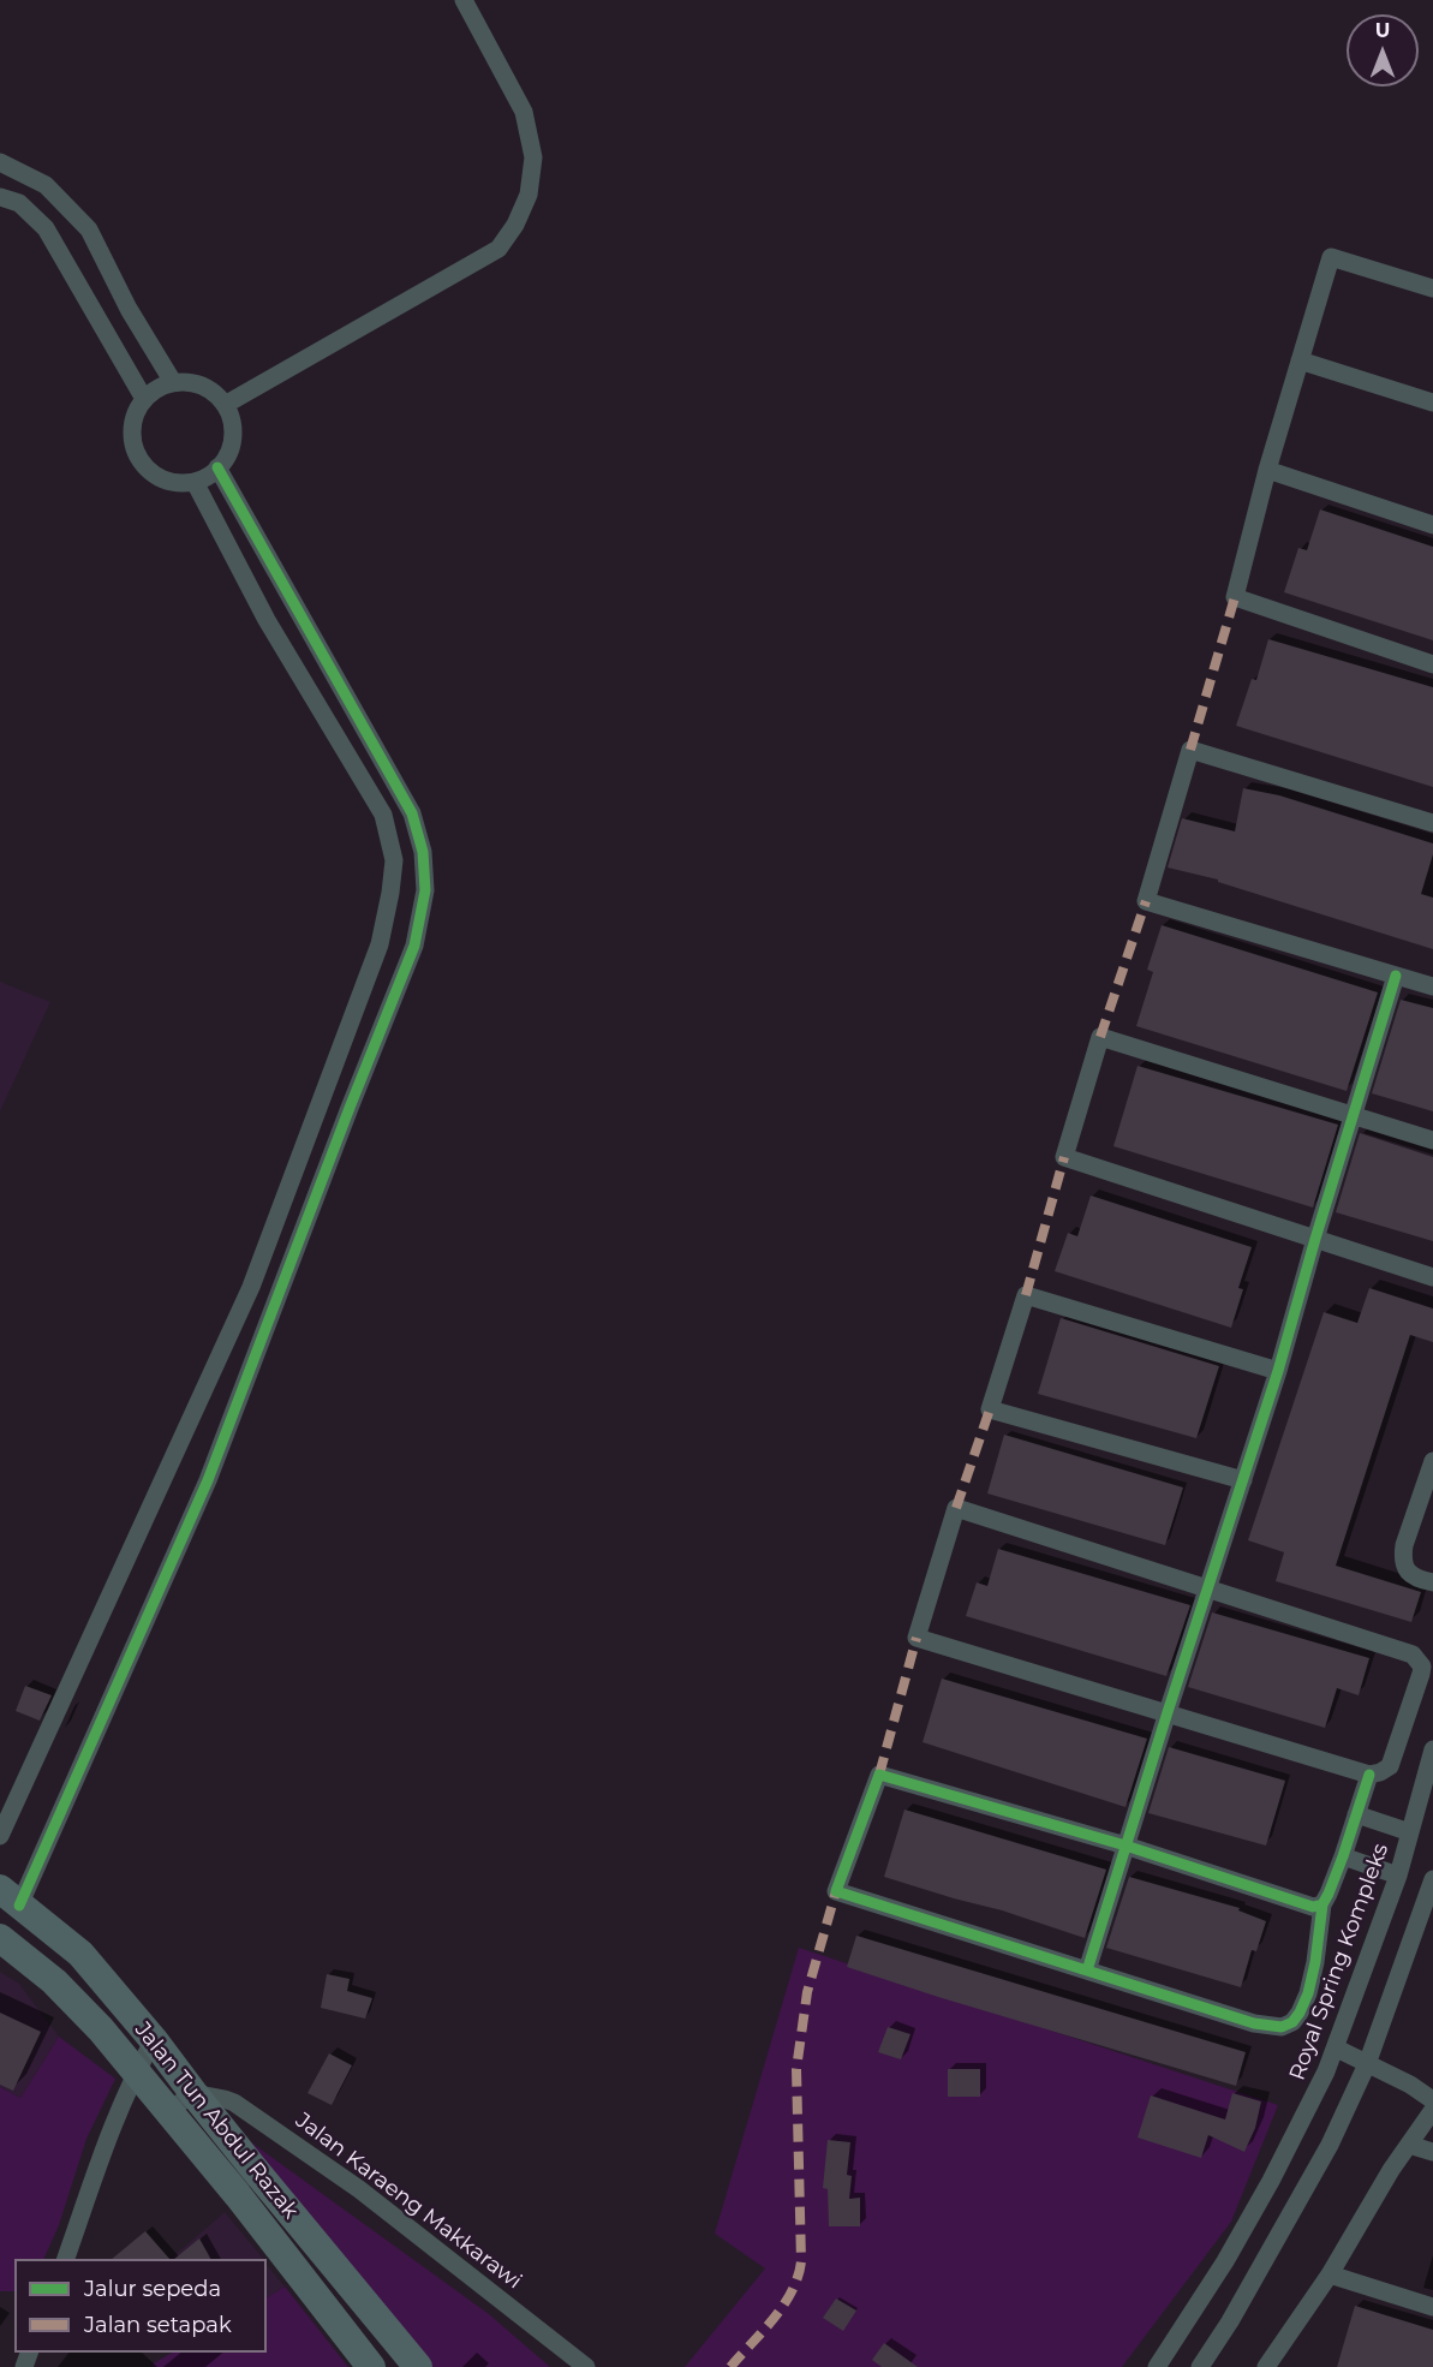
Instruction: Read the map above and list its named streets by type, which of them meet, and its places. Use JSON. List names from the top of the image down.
{
  "streets": {
    "main road": ["Jalan Tun Abdul Razak"],
    "street": ["Royal Spring Kompleks", "Jalan Karaeng Makkarawi"]
  },
  "crossings": [
    ["Jalan Tun Abdul Razak", "Jalan Karaeng Makkarawi"]
  ],
  "legend": ["Jalur sepeda", "Jalan setapak"],
  "north": "top"
}
